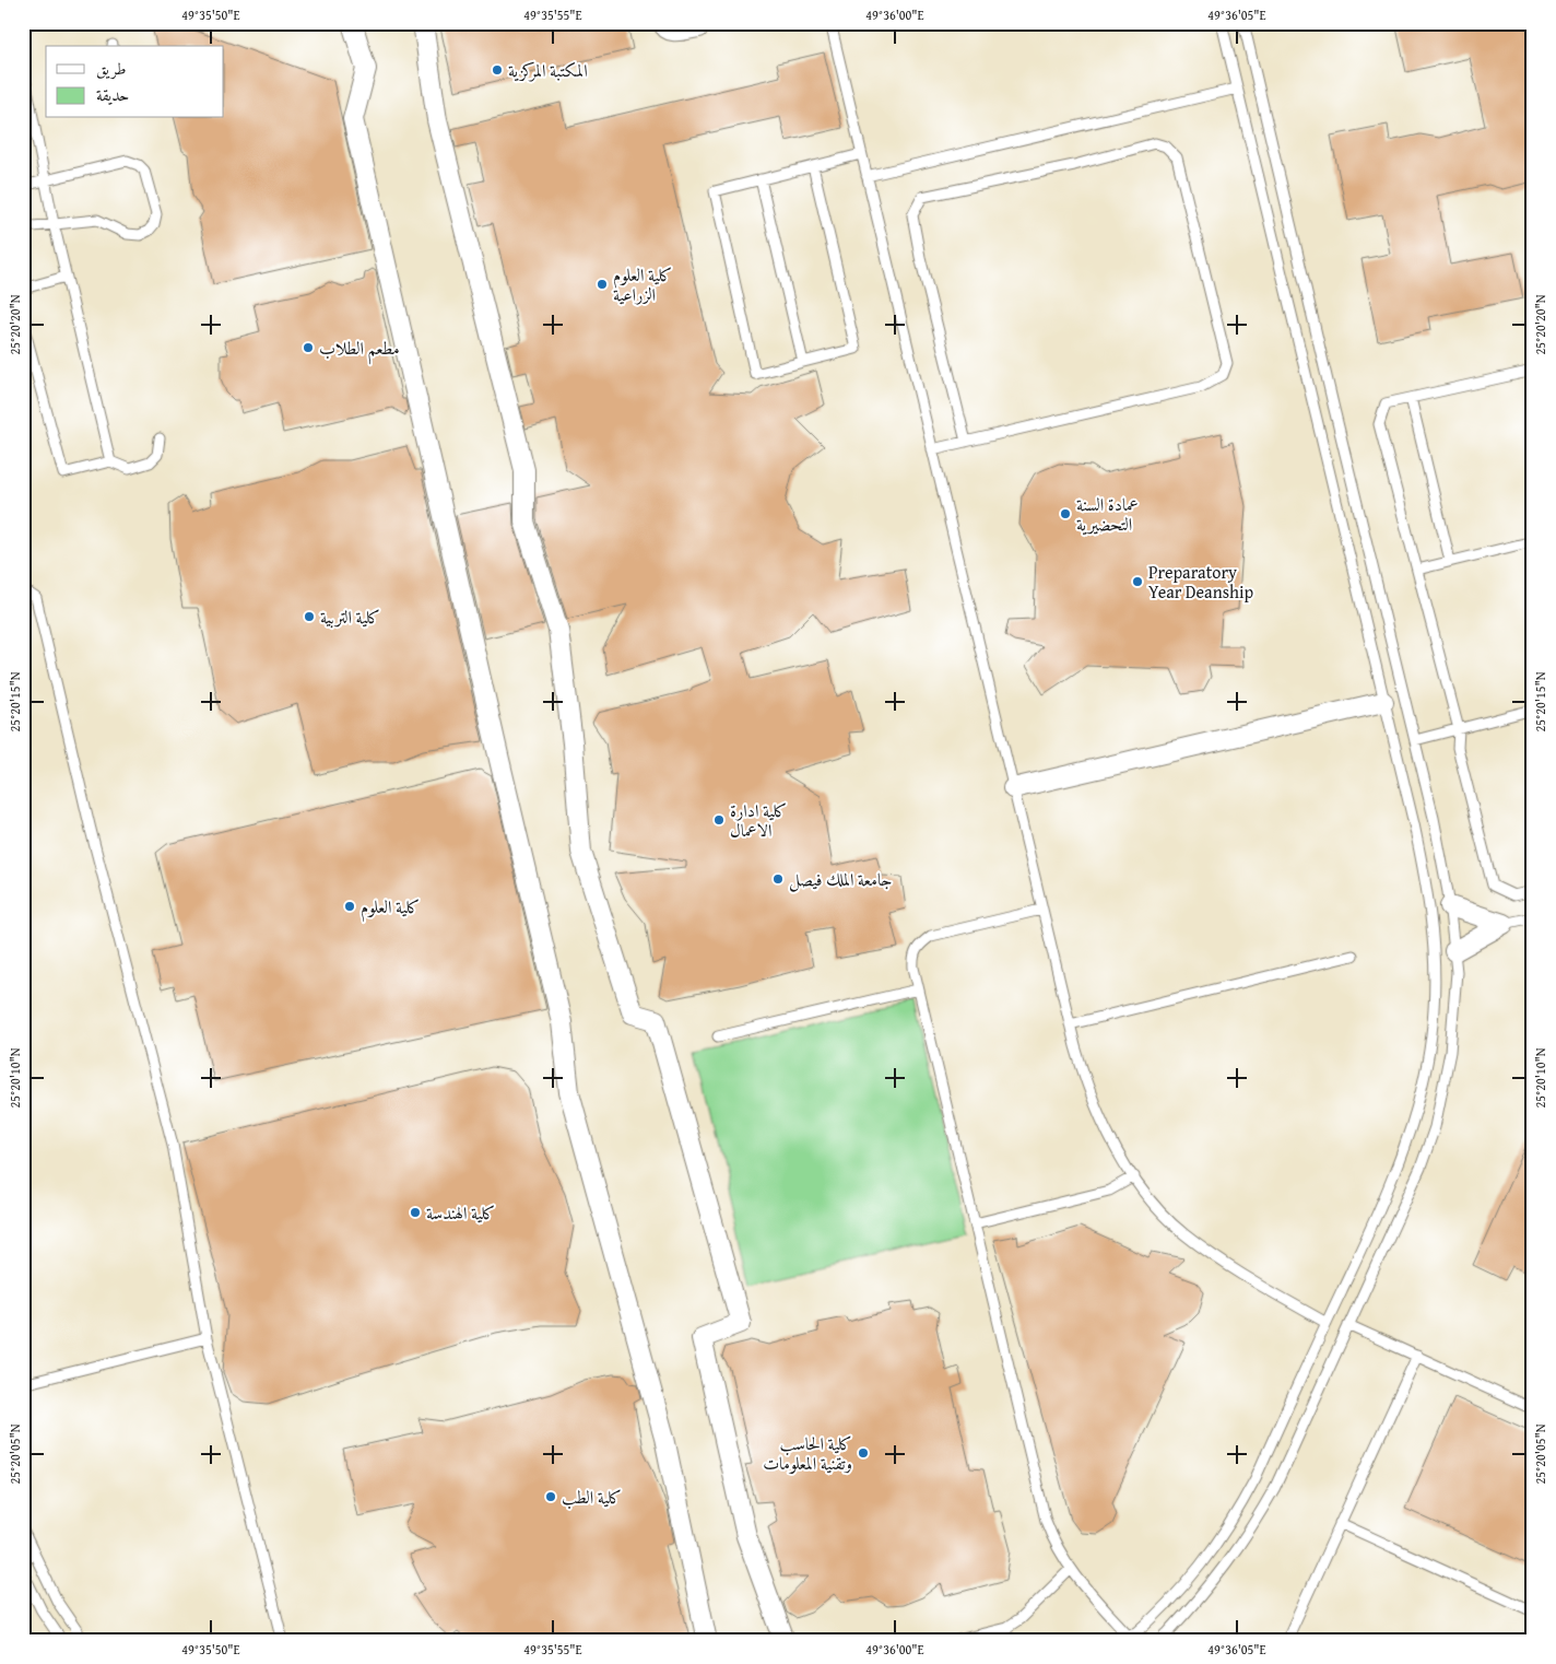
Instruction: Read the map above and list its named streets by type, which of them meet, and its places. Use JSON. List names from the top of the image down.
{
  "places": [
    "المكتبة المركزية",
    "كلية العلوم الزراعية",
    "مطعم الطلاب",
    "عمادة السنة التحضيرية",
    "Preparatory Year Deanship",
    "كلية التربية",
    "كلية ادارة الاعمال",
    "جامعة الملك فيصل",
    "كلية العلوم",
    "كلية الهندسة",
    "كلية الحاسب وتقنية المعلومات",
    "كلية الطب"
  ],
  "legend": ["طريق", "حديقة"],
  "coordinates": [
    "49°35'50\"E",
    "49°35'55\"E",
    "49°36'00\"E",
    "49°36'05\"E",
    "25°20'20\"N",
    "25°20'15\"N",
    "25°20'10\"N",
    "25°20'05\"N"
  ]
}
